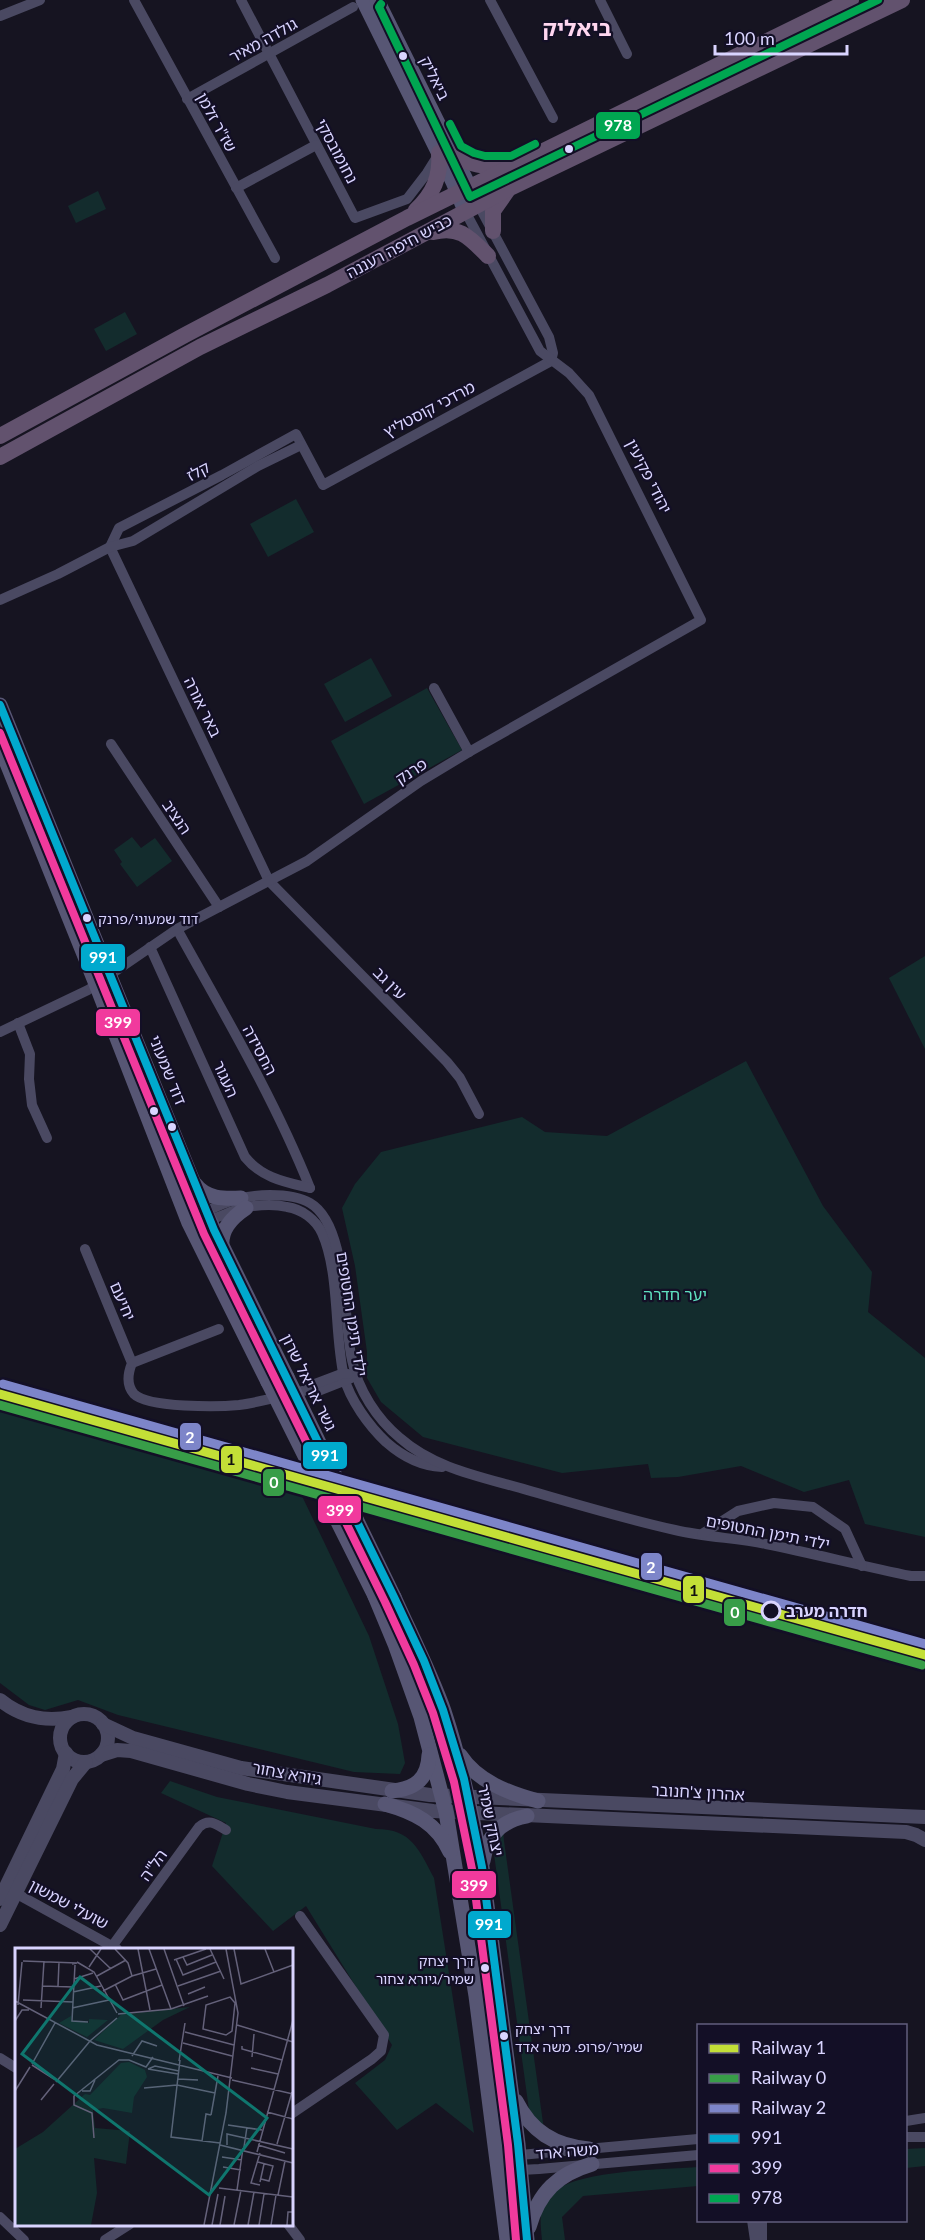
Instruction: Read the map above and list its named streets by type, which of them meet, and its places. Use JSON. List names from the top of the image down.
{
  "streets": {
    "highway": ["כביש חיפה רעננה"],
    "main road": [
      "ביאליק",
      "יהודי פקיעין",
      "דוד שמעוני",
      "גשר אריאל שרון",
      "יצחק שמיר"
    ],
    "street": [
      "גולדה מאיר",
      "שז\"ר זלמן",
      "נחומובסקי",
      "מרדכי קוסטליץ",
      "קלז",
      "באר אורה",
      "פרנק",
      "הנציב",
      "עין גב",
      "החסידה",
      "העגור",
      "יחיעם",
      "ילדי תימן החטופים",
      "גיורא צחור",
      "אהרון צ'חנובר",
      "הל\"ה",
      "שועלי שמשון",
      "משה ארד"
    ]
  },
  "crossings": [
    ["גולדה מאיר", "ביאליק"],
    ["גולדה מאיר", "שז\"ר זלמן"],
    ["גולדה מאיר", "נחומובסקי"],
    ["ביאליק", "נחומובסקי"],
    ["ביאליק", "כביש חיפה רעננה"],
    ["ביאליק", "יהודי פקיעין"],
    ["כביש חיפה רעננה", "יהודי פקיעין"],
    ["מרדכי קוסטליץ", "קלז"],
    ["מרדכי קוסטליץ", "יהודי פקיעין"],
    ["קלז", "באר אורה"],
    ["יהודי פקיעין", "פרנק"],
    ["באר אורה", "פרנק"],
    ["באר אורה", "עין גב"],
    ["פרנק", "הנציב"],
    ["פרנק", "עין גב"],
    ["פרנק", "החסידה"],
    ["פרנק", "דוד שמעוני"],
    ["פרנק", "העגור"],
    ["החסידה", "העגור"],
    ["דוד שמעוני", "ילדי תימן החטופים"],
    ["דוד שמעוני", "גשר אריאל שרון"],
    ["יחיעם", "ילדי תימן החטופים"],
    ["גשר אריאל שרון", "יצחק שמיר"],
    ["גיורא צחור", "אהרון צ'חנובר"],
    ["גיורא צחור", "יצחק שמיר"],
    ["אהרון צ'חנובר", "יצחק שמיר"],
    ["יצחק שמיר", "משה ארד"],
    ["הל\"ה", "שועלי שמשון"]
  ],
  "districts": ["ביאליק"],
  "parks": ["יער חדרה"],
  "places": [
    "דוד שמעוני/פרנק",
    "חדרה מערב",
    "דרך יצחק שמיר/גיורא צחור",
    "דרך יצחק שמיר/פרופ. משה אדד"
  ],
  "lines": [
    "transit line 978",
    "transit line 991",
    "transit line 399",
    "rail line 2",
    "rail line 1",
    "rail line 0"
  ],
  "legend": [
    "Railway 1",
    "Railway 0",
    "Railway 2",
    "991",
    "399",
    "978"
  ],
  "scale_bar": "100 m"
}
